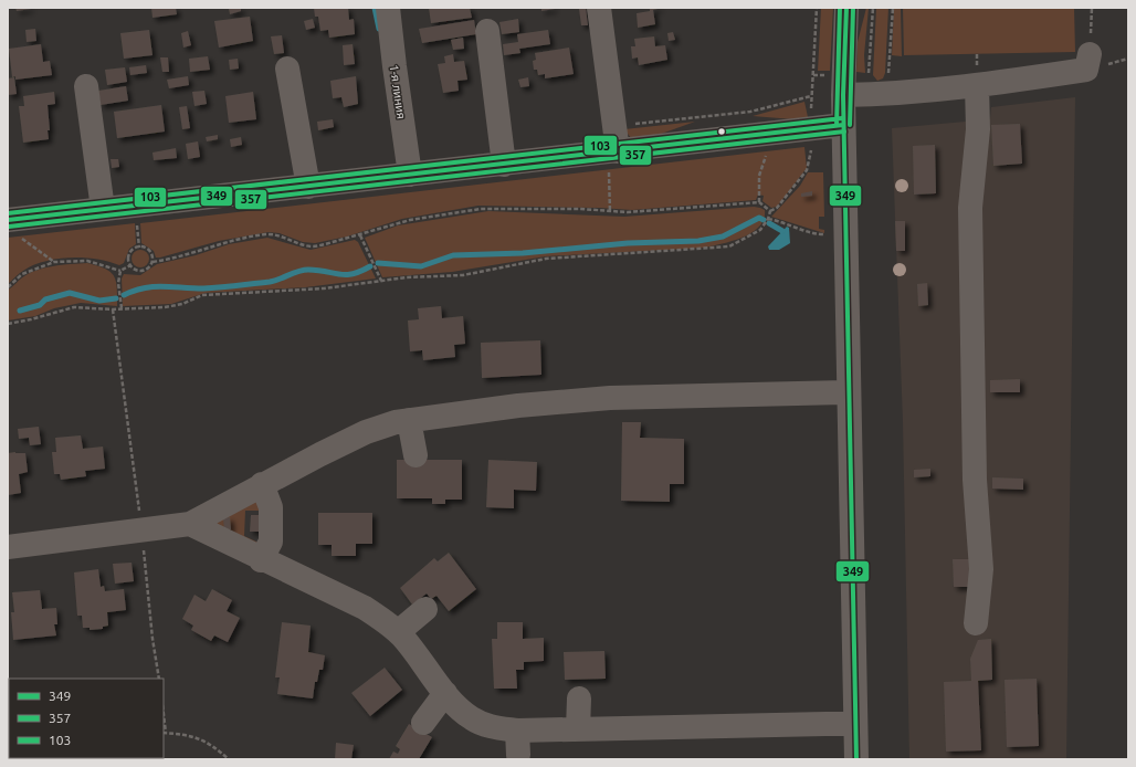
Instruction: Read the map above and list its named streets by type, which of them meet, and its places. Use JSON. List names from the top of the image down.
{
  "streets": {
    "street": ["1-я линия"]
  },
  "lines": ["transit line 349", "transit line 357", "transit line 103"],
  "legend": ["349", "357", "103"]
}
